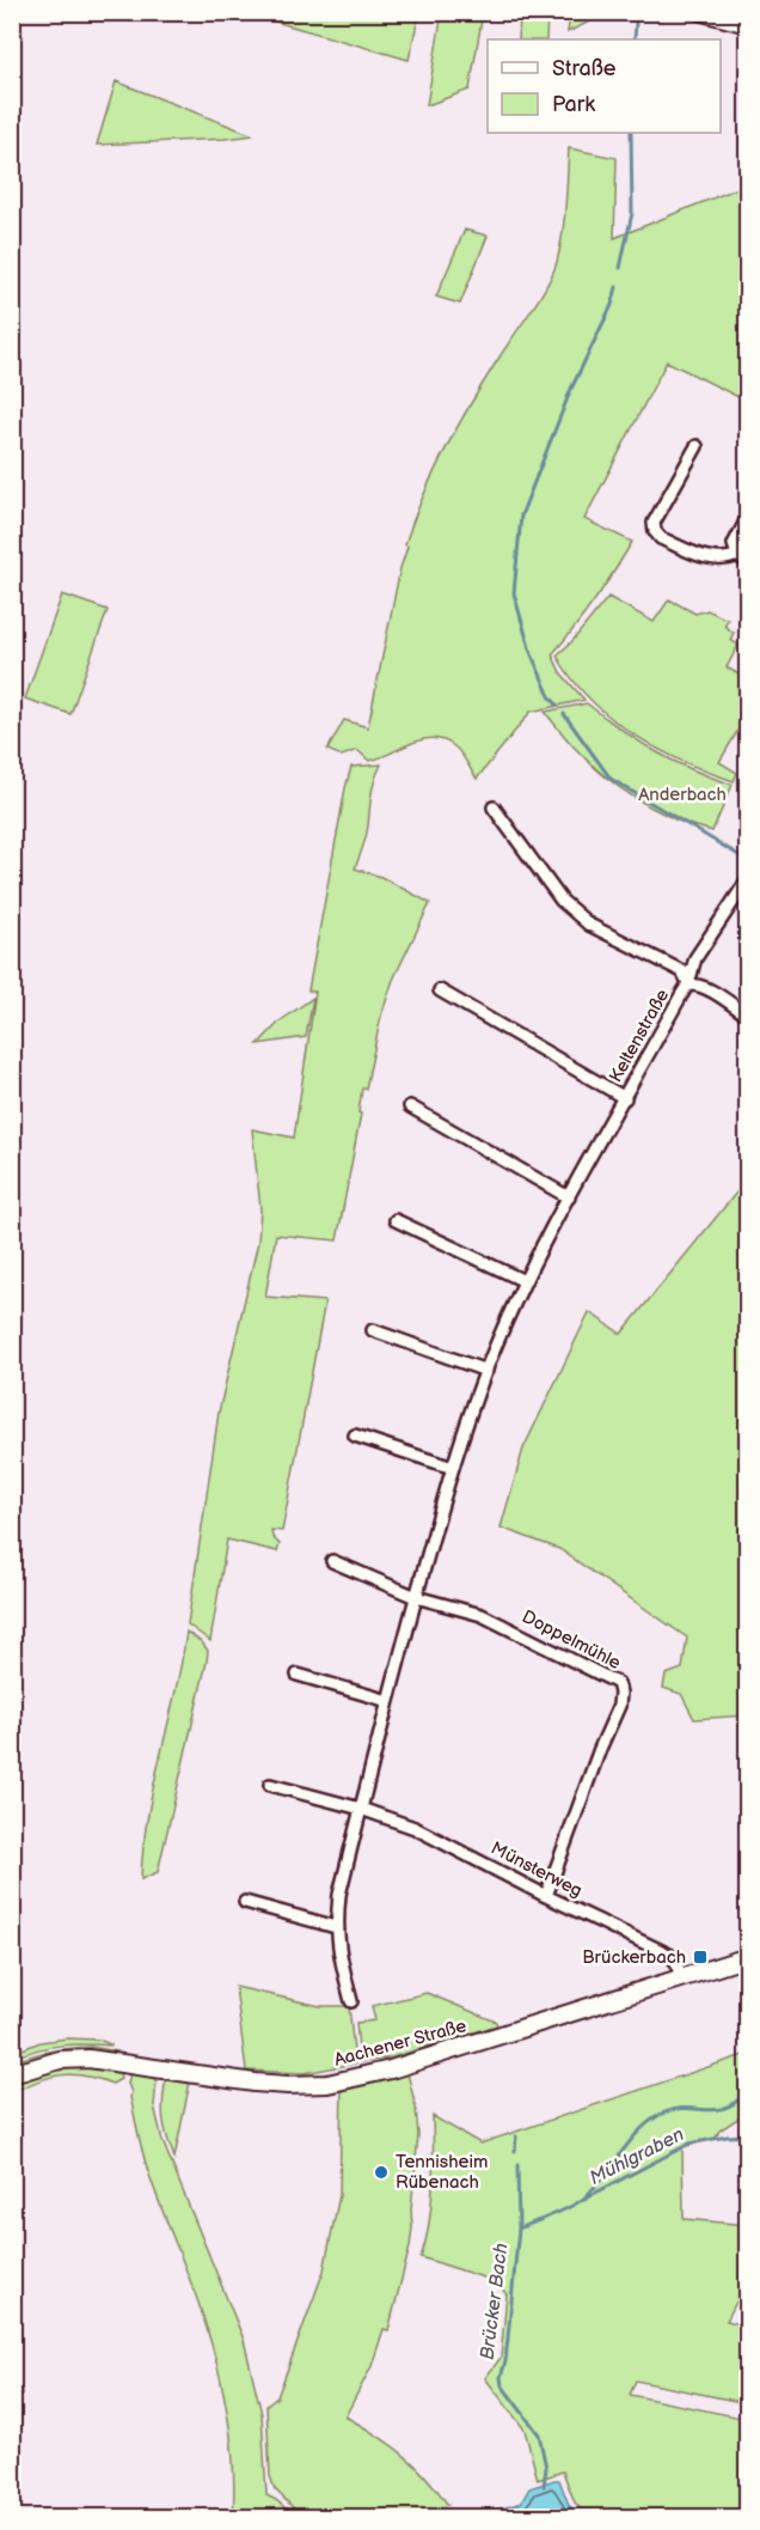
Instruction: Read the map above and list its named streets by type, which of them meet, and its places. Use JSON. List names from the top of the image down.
{
  "streets": {
    "main road": ["Aachener Straße"],
    "street": ["Keltenstraße", "Doppelmühle", "Münsterweg"]
  },
  "crossings": [
    ["Keltenstraße", "Doppelmühle"],
    ["Keltenstraße", "Münsterweg"],
    ["Doppelmühle", "Münsterweg"],
    ["Münsterweg", "Aachener Straße"]
  ],
  "water": ["Mühlgraben", "Brücker Bach"],
  "parks": ["Anderbach"],
  "places": {
    "transit": ["Brückerbach"],
    "other": ["Tennisheim Rübenach"]
  },
  "legend": ["Straße", "Park"]
}
